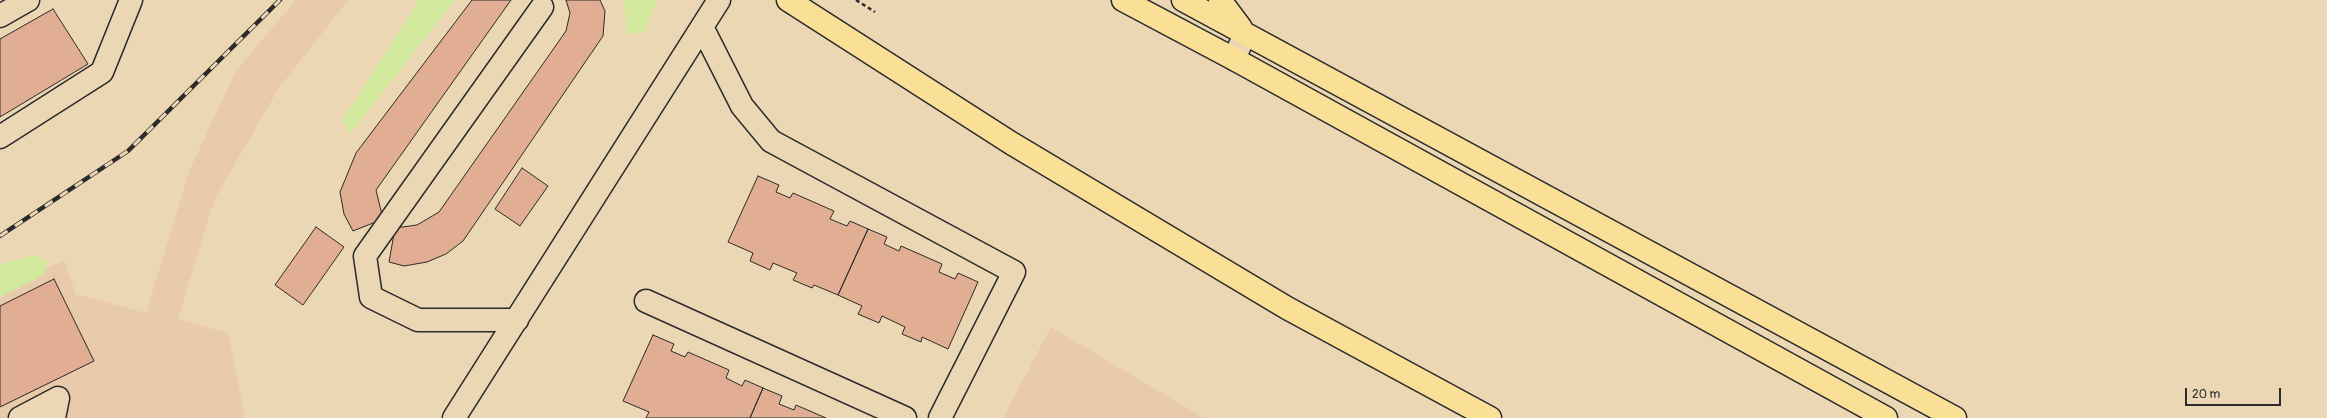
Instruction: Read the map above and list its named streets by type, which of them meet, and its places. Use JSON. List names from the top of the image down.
{
  "scale_bar": "20 m"
}
